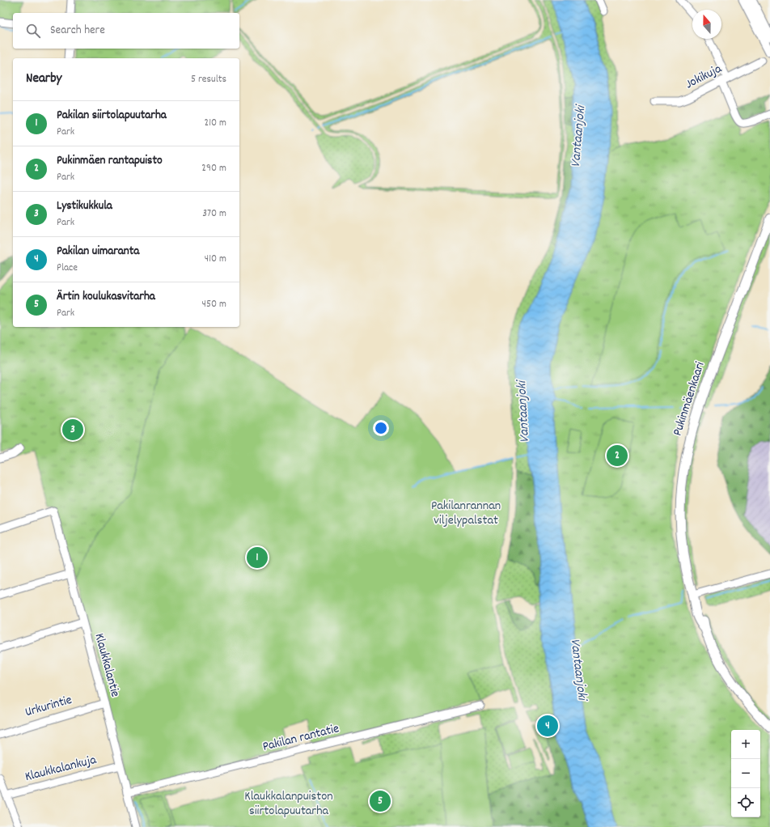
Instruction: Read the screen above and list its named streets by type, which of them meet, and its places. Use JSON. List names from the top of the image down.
{
  "streets": {
    "main road": ["Pukinmäenkaari"],
    "street": [
      "Jokikuja",
      "Klaukkalantie",
      "Urkurintie",
      "Pakilan rantatie",
      "Klaukkalankuja"
    ]
  },
  "crossings": [
    ["Klaukkalantie", "Urkurintie"],
    ["Klaukkalantie", "Pakilan rantatie"],
    ["Klaukkalantie", "Klaukkalankuja"]
  ],
  "water": ["Vantaanjoki"],
  "parks": ["Pakilanrannan viljelypalstat", "Klaukkalanpuiston siirtolapuutarha"],
  "north": "top",
  "page": {
    "search": "Search here",
    "heading": ["Nearby", "5 results"],
    "list": [
      {
        "mark": "1",
        "name": "Pakilan siirtolapuutarha",
        "note": "Park",
        "value": "210 m"
      },
      {
        "mark": "2",
        "name": "Pukinmäen rantapuisto",
        "note": "Park",
        "value": "290 m"
      },
      {
        "mark": "3",
        "name": "Lystikukkula",
        "note": "Park",
        "value": "370 m"
      },
      {
        "mark": "4",
        "name": "Pakilan uimaranta",
        "note": "Place",
        "value": "410 m"
      },
      {
        "mark": "5",
        "name": "Ärtin koulukasvitarha",
        "note": "Park",
        "value": "450 m"
      }
    ],
    "pins": [
      "3",
      "2",
      "1",
      "4",
      "5"
    ],
    "map_buttons": ["+", "−"]
  }
}
